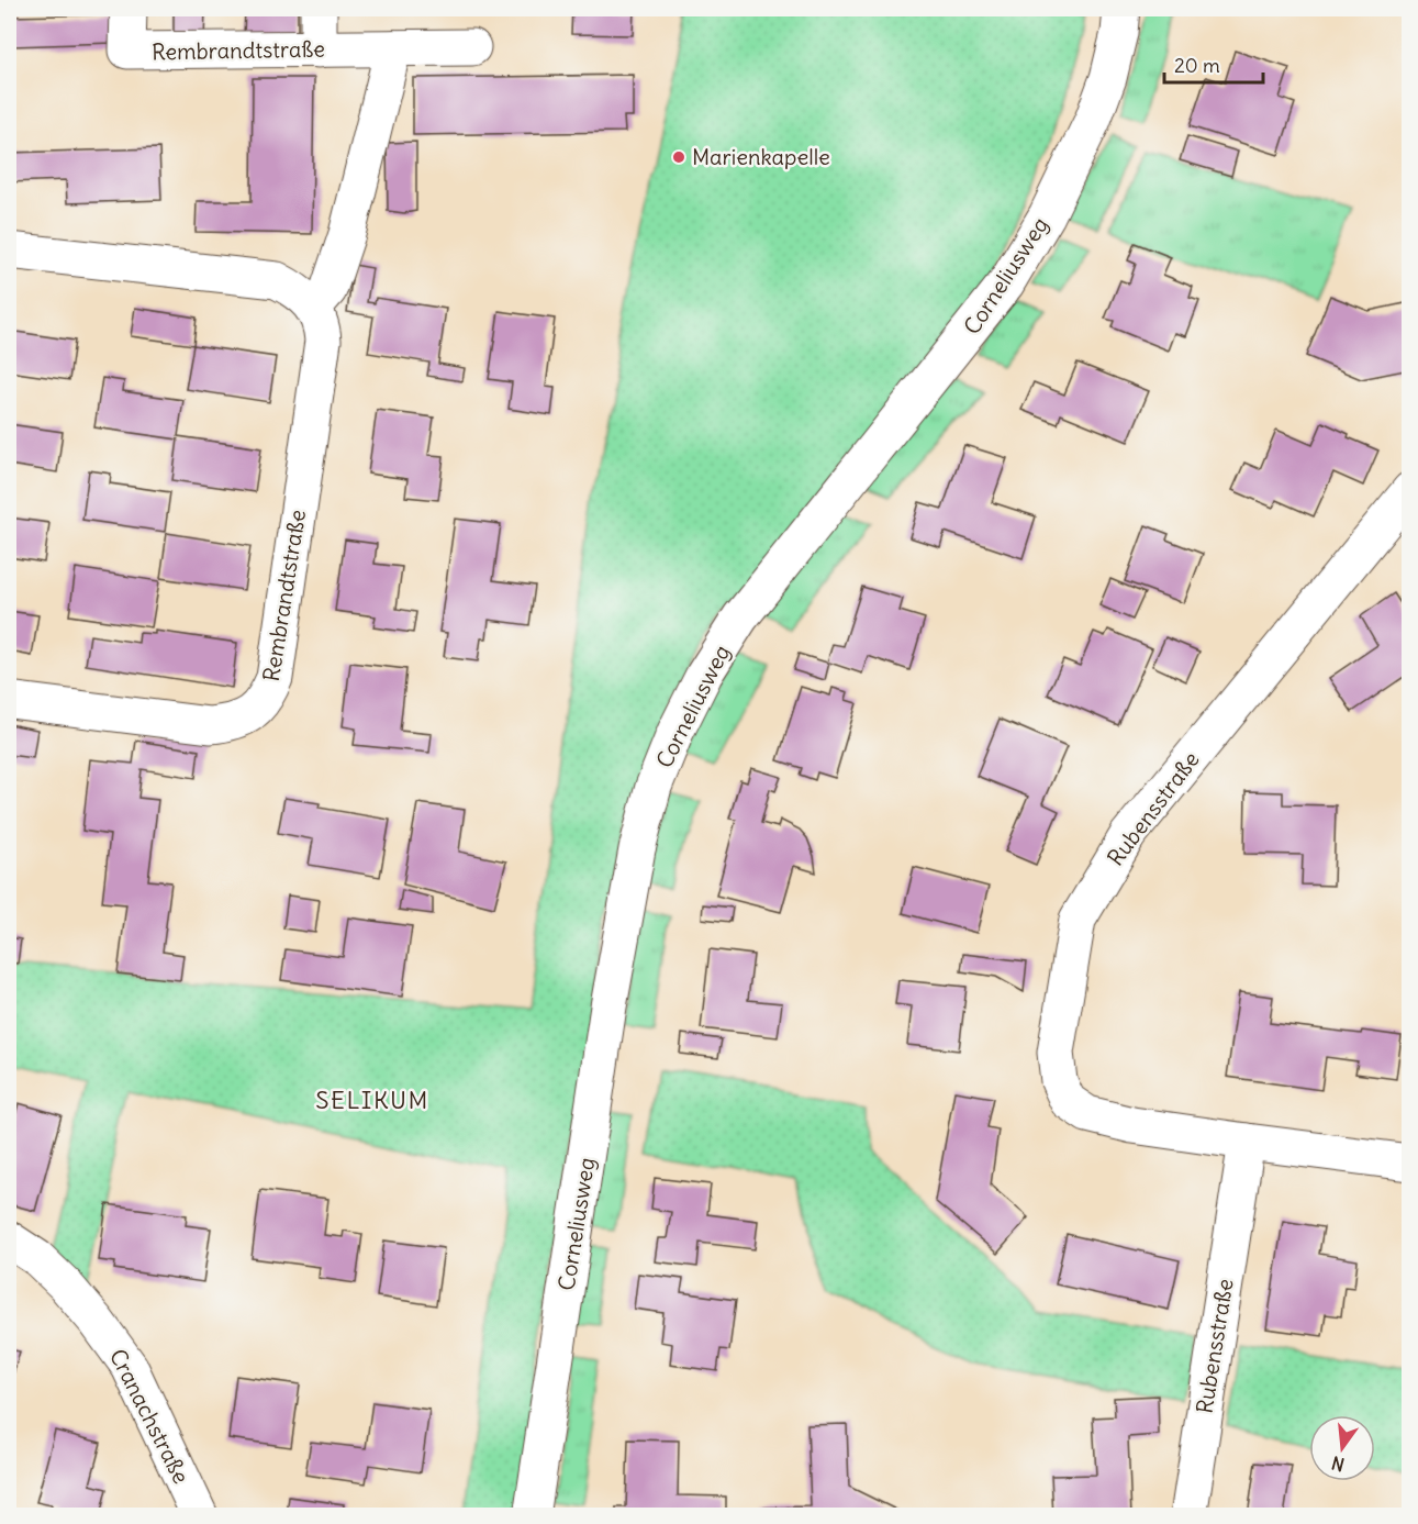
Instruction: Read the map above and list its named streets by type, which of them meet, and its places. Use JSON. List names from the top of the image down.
{
  "streets": {
    "street": [
      "Rembrandtstraße",
      "Corneliusweg",
      "Rubensstraße",
      "Cranachstraße"
    ]
  },
  "districts": ["SELIKUM"],
  "places": ["Marienkapelle"],
  "scale_bar": "20 m",
  "north": "bottom"
}
